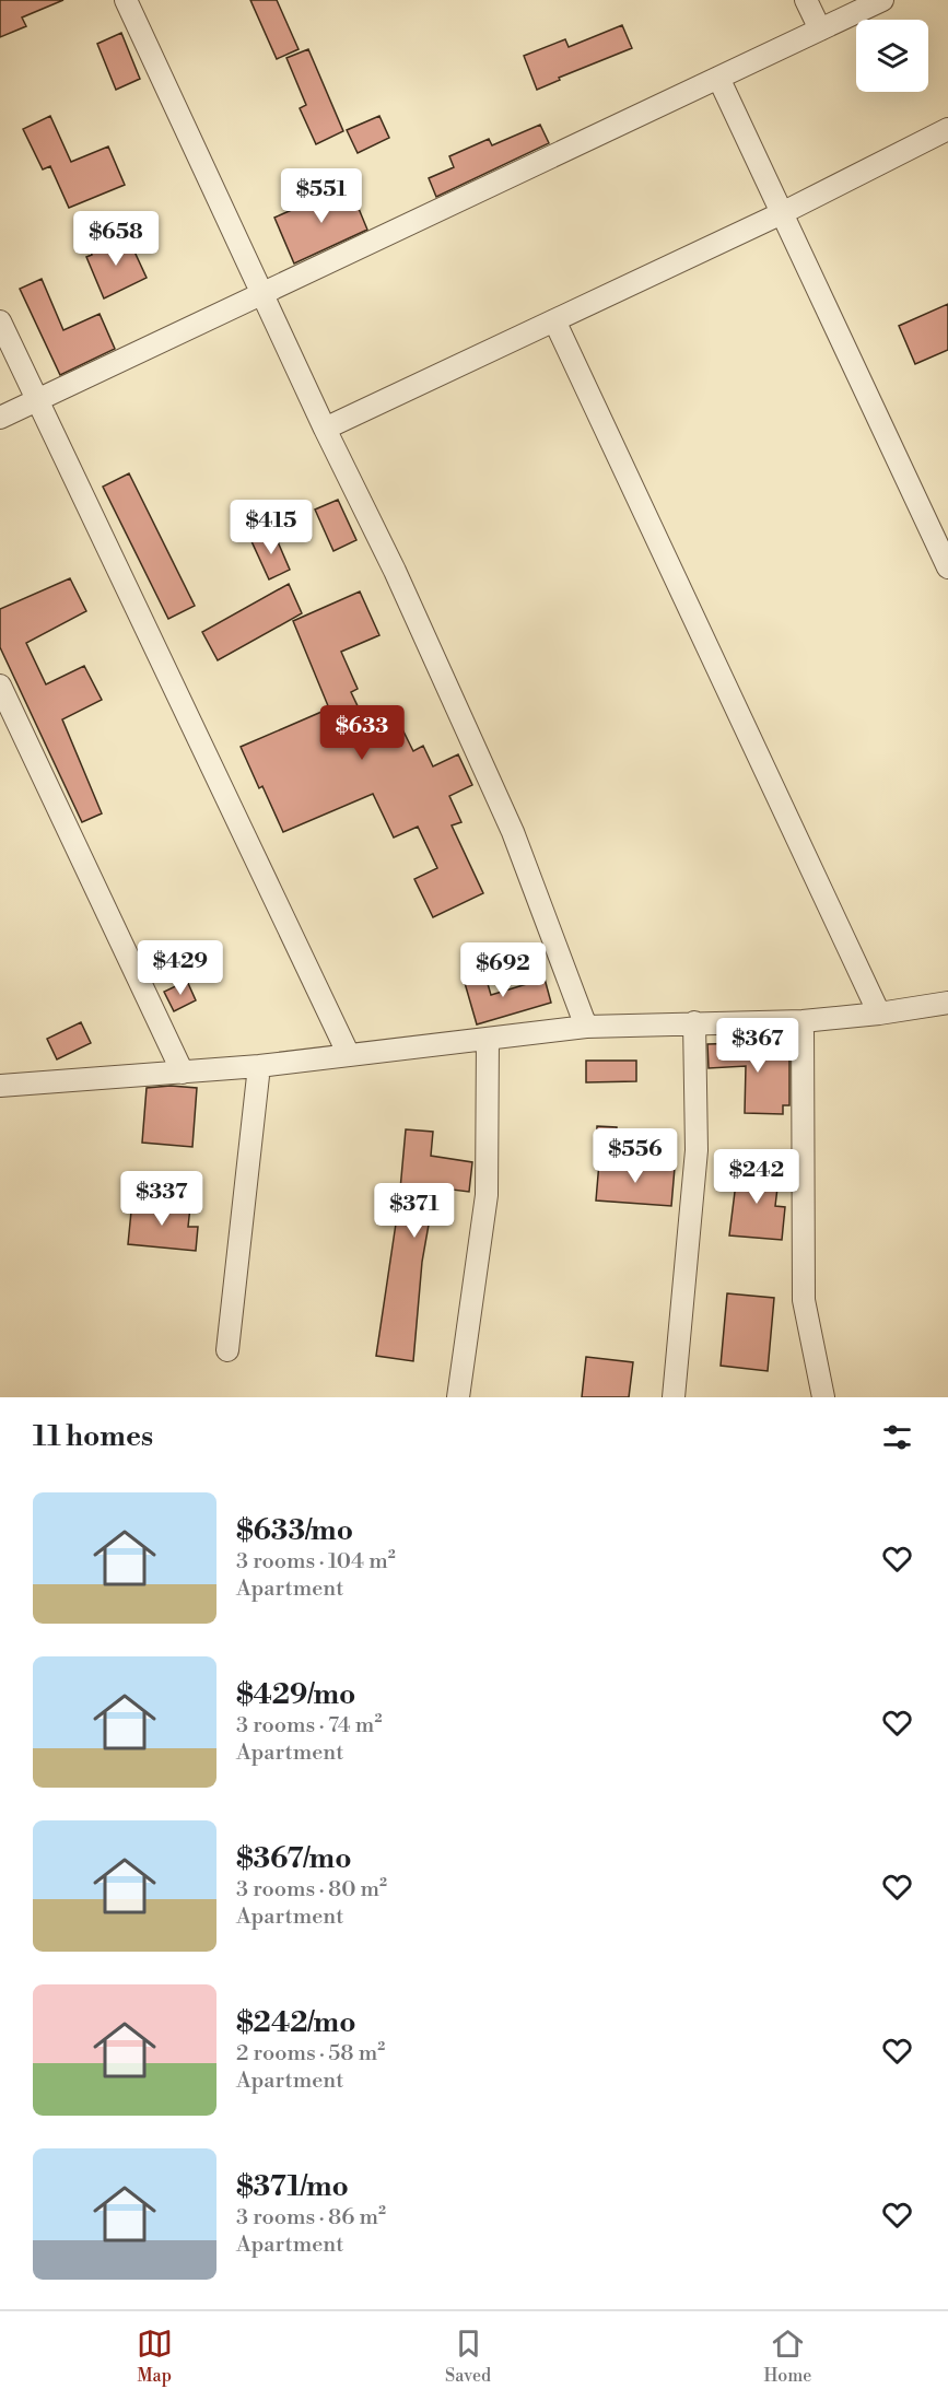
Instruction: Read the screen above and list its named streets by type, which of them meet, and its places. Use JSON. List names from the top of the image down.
{
  "page": {
    "price": [
      "$551",
      "$658",
      "$415",
      "$633",
      "$429",
      "$692",
      "$367",
      "$556",
      "$242",
      "$337",
      "$371"
    ],
    "heading": "11 homes",
    "list": [
      {
        "name": "$633/mo",
        "note": "3 rooms · 104 m² · Apartment"
      },
      {
        "name": "$429/mo",
        "note": "3 rooms · 74 m² · Apartment"
      },
      {
        "name": "$367/mo",
        "note": "3 rooms · 80 m² · Apartment"
      },
      {
        "name": "$242/mo",
        "note": "2 rooms · 58 m² · Apartment"
      },
      {
        "name": "$371/mo",
        "note": "3 rooms · 86 m² · Apartment"
      }
    ],
    "tabs": ["Map", "Saved", "Home"]
  }
}
